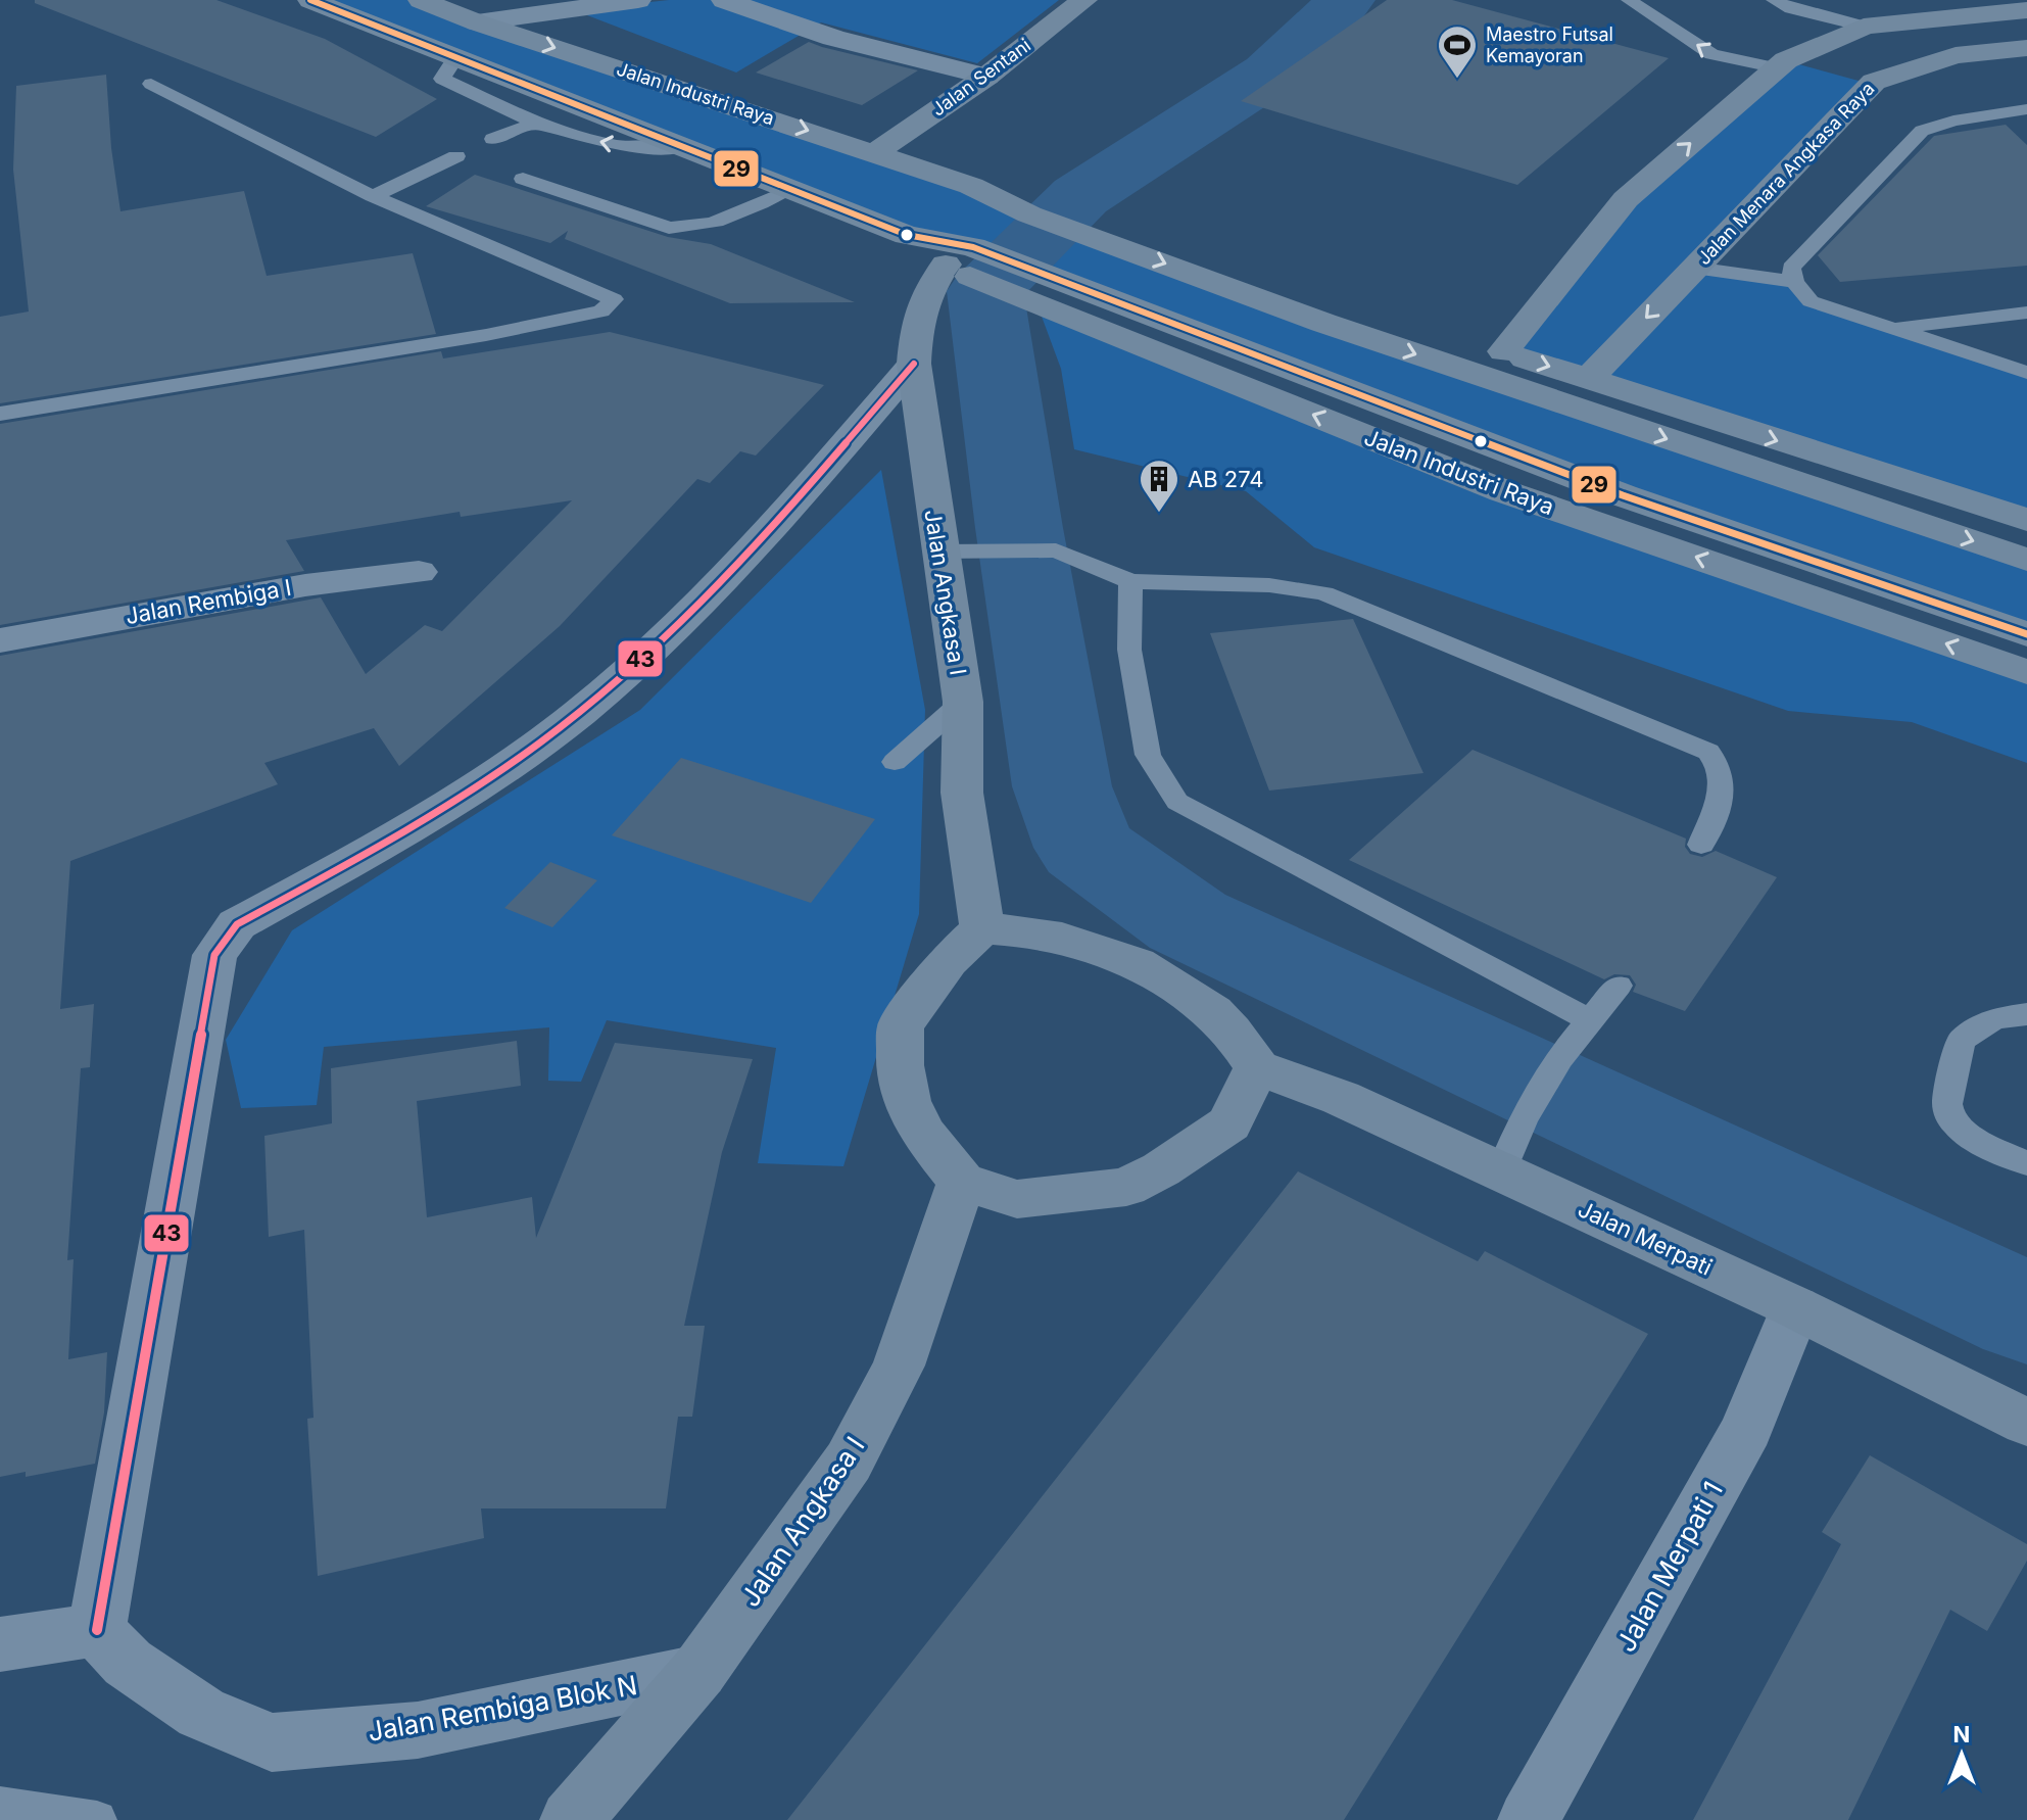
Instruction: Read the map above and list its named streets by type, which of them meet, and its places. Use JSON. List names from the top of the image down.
{
  "streets": {
    "main road": [
      "Jalan Sentani",
      "Jalan Industri Raya",
      "Jalan Menara Angkasa Raya",
      "Jalan Angkasa I",
      "Jalan Merpati"
    ],
    "street": ["Jalan Rembiga I", "Jalan Merpati 1", "Jalan Rembiga Blok N"]
  },
  "crossings": [
    ["Jalan Sentani", "Jalan Industri Raya"],
    ["Jalan Industri Raya", "Jalan Menara Angkasa Raya"],
    ["Jalan Industri Raya", "Jalan Angkasa I"],
    ["Jalan Angkasa I", "Jalan Rembiga Blok N"],
    ["Jalan Merpati", "Jalan Merpati 1"]
  ],
  "places": {
    "sports": ["Maestro Futsal Kemayoran"],
    "building": ["AB 274"]
  },
  "lines": ["transit line 29", "transit line 43"],
  "north": "top"
}
